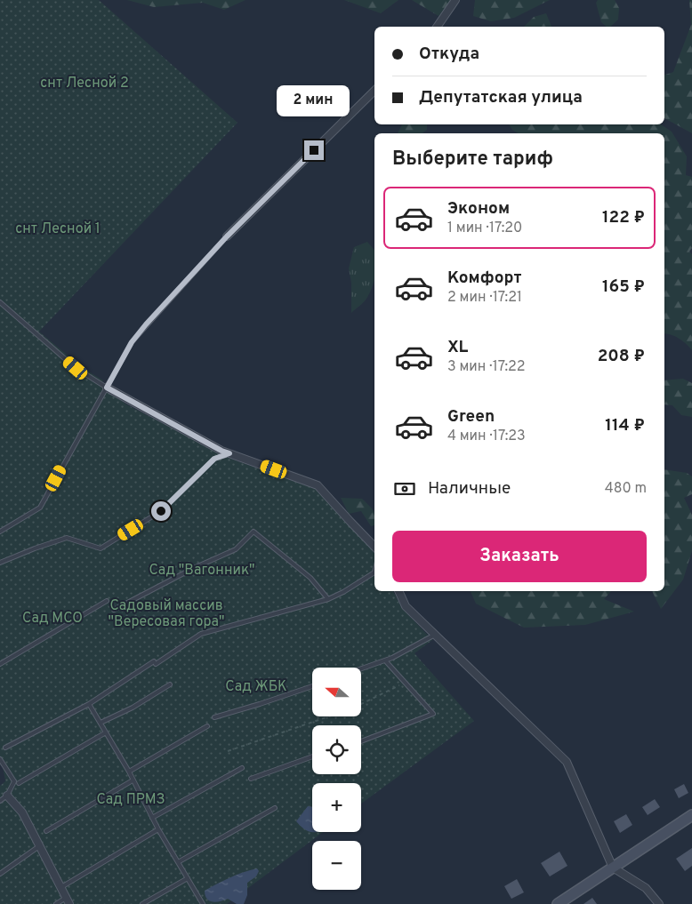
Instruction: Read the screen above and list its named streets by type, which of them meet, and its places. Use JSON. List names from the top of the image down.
{
  "parks": [
    "снт Лесной 2",
    "снт Лесной 1",
    "Сад \"Вагонник\"",
    "Садовый массив \"Вересовая гора\"",
    "Сад МСО",
    "Сад ЖБК",
    "Сад ПРМЗ"
  ],
  "north": "left",
  "page": {
    "banner": ["Откуда", "Депутатская улица"],
    "bubble": "2 мин",
    "heading": "Выберите тариф",
    "list": [
      {
        "name": "Эконом",
        "note": "1 мин · 17:20",
        "value": "122 ₽"
      },
      {
        "name": "Комфорт",
        "note": "2 мин · 17:21",
        "value": "165 ₽"
      },
      {
        "name": "XL",
        "note": "3 мин · 17:22",
        "value": "208 ₽"
      },
      {
        "name": "Green",
        "note": "4 мин · 17:23",
        "value": "114 ₽"
      }
    ],
    "pay": ["Наличные", "480 m"],
    "buttons": "Заказать",
    "map_buttons": ["+", "−"]
  }
}
